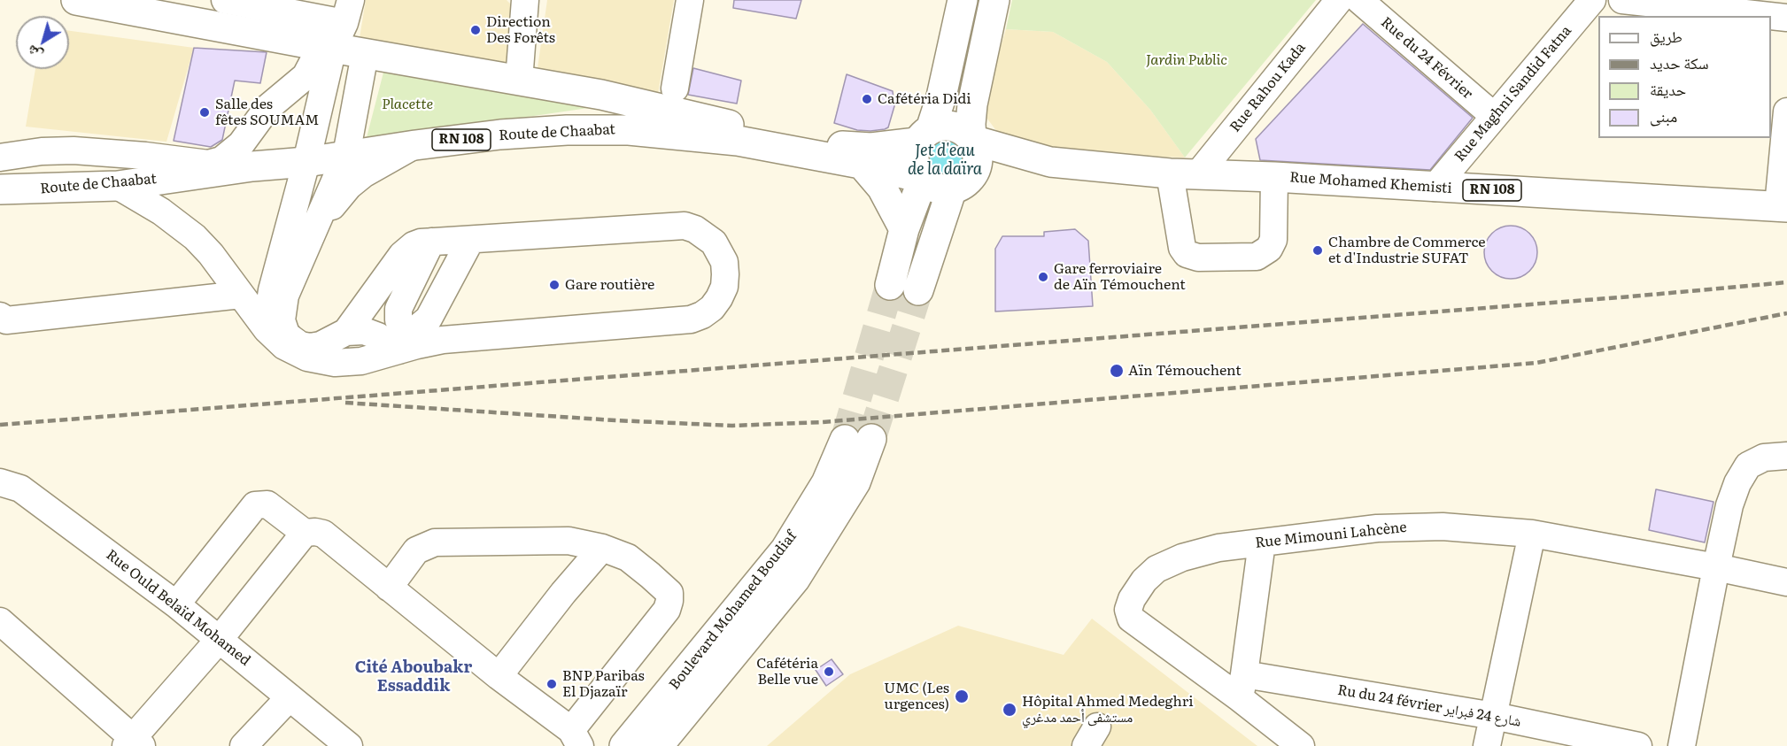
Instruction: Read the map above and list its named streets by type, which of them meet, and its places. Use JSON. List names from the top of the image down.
{
  "streets": {
    "main road": [
      "Route de Chaabat",
      "RN 108",
      "Rue Mohamed Khemisti",
      "Boulevard Mohamed Boudiaf"
    ],
    "street": [
      "Rue du 24 Février",
      "Rue Rahou Kada",
      "Rue Maghni Sandid Fatna",
      "Rue Mimouni Lahcène",
      "Rue Ould Belaïd Mohamed",
      "Ru du 24 février شارع 24 فبراير"
    ]
  },
  "crossings": [
    ["Rue du 24 Février", "Rue Maghni Sandid Fatna"],
    ["Rue Rahou Kada", "Rue Mohamed Khemisti"],
    ["Rue Maghni Sandid Fatna", "Rue Mohamed Khemisti"],
    ["Route de Chaabat", "Rue Mohamed Khemisti"],
    ["Rue Mimouni Lahcène", "Ru du 24 février شارع 24 فبراير"]
  ],
  "districts": ["Cité Aboubakr Essaddik"],
  "water": ["Jet d'eau de la daïra"],
  "parks": ["Jardin Public", "Placette"],
  "places": [
    "Direction Des Forêts",
    "Cafétéria Didi",
    "Salle des fêtes SOUMAM",
    "Chambre de Commerce et d'Industrie SUFAT",
    "Gare ferroviaire de Aïn Témouchent",
    "Gare routière",
    "Aïn Témouchent",
    "Cafétéria Belle vue",
    "BNP Paribas El Djazaïr",
    "UMC (Les urgences)",
    "Hôpital Ahmed Medeghri مستشفى أحمد مدغري"
  ],
  "legend": [
    "طريق",
    "سكة حديد",
    "حديقة",
    "مبنى"
  ],
  "north": "bottom left"
}
